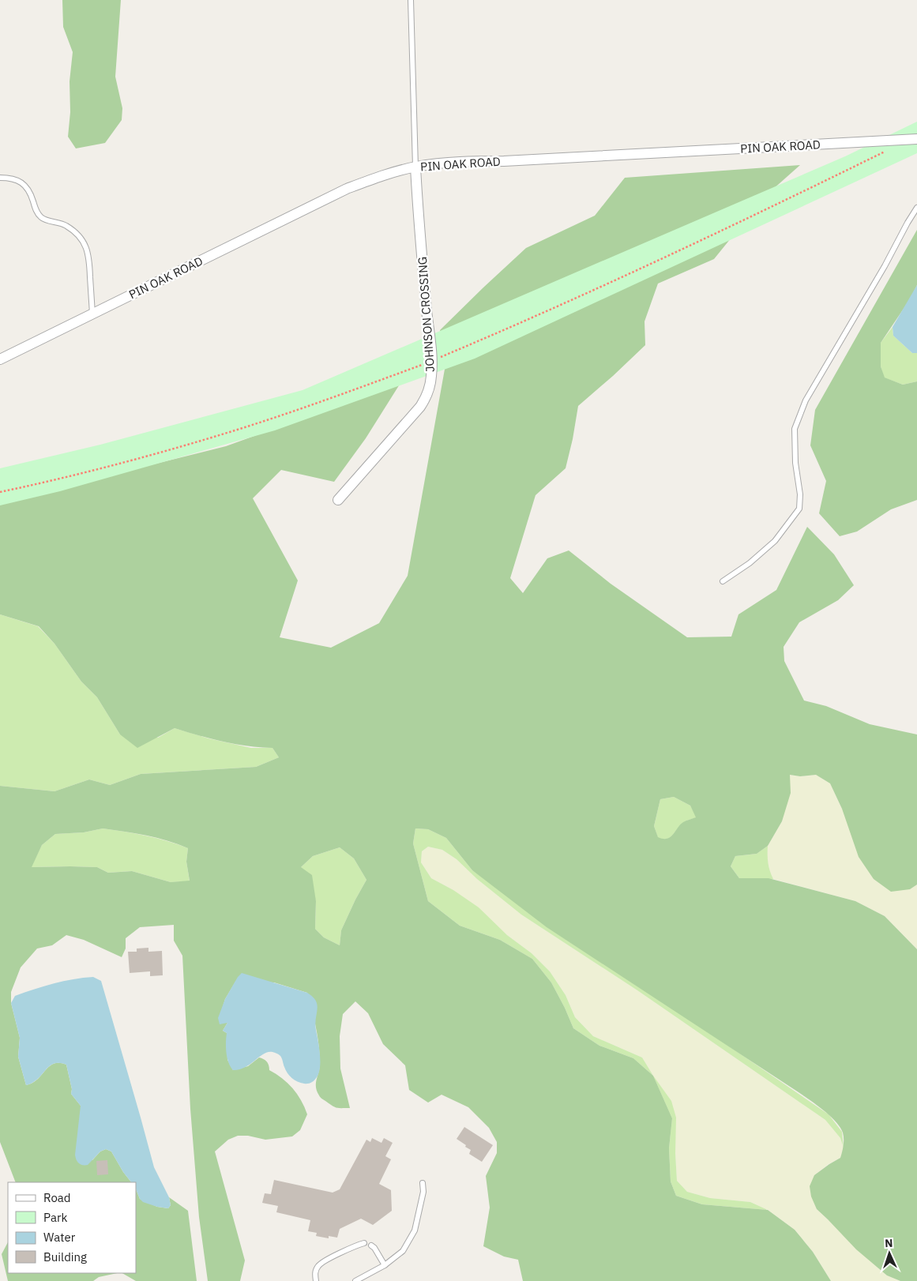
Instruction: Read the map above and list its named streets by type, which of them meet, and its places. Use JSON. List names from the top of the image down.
{
  "streets": {
    "street": ["PIN OAK ROAD", "JOHNSON CROSSING"]
  },
  "crossings": [
    ["PIN OAK ROAD", "JOHNSON CROSSING"]
  ],
  "legend": [
    "Road",
    "Park",
    "Water",
    "Building"
  ],
  "north": "top"
}
